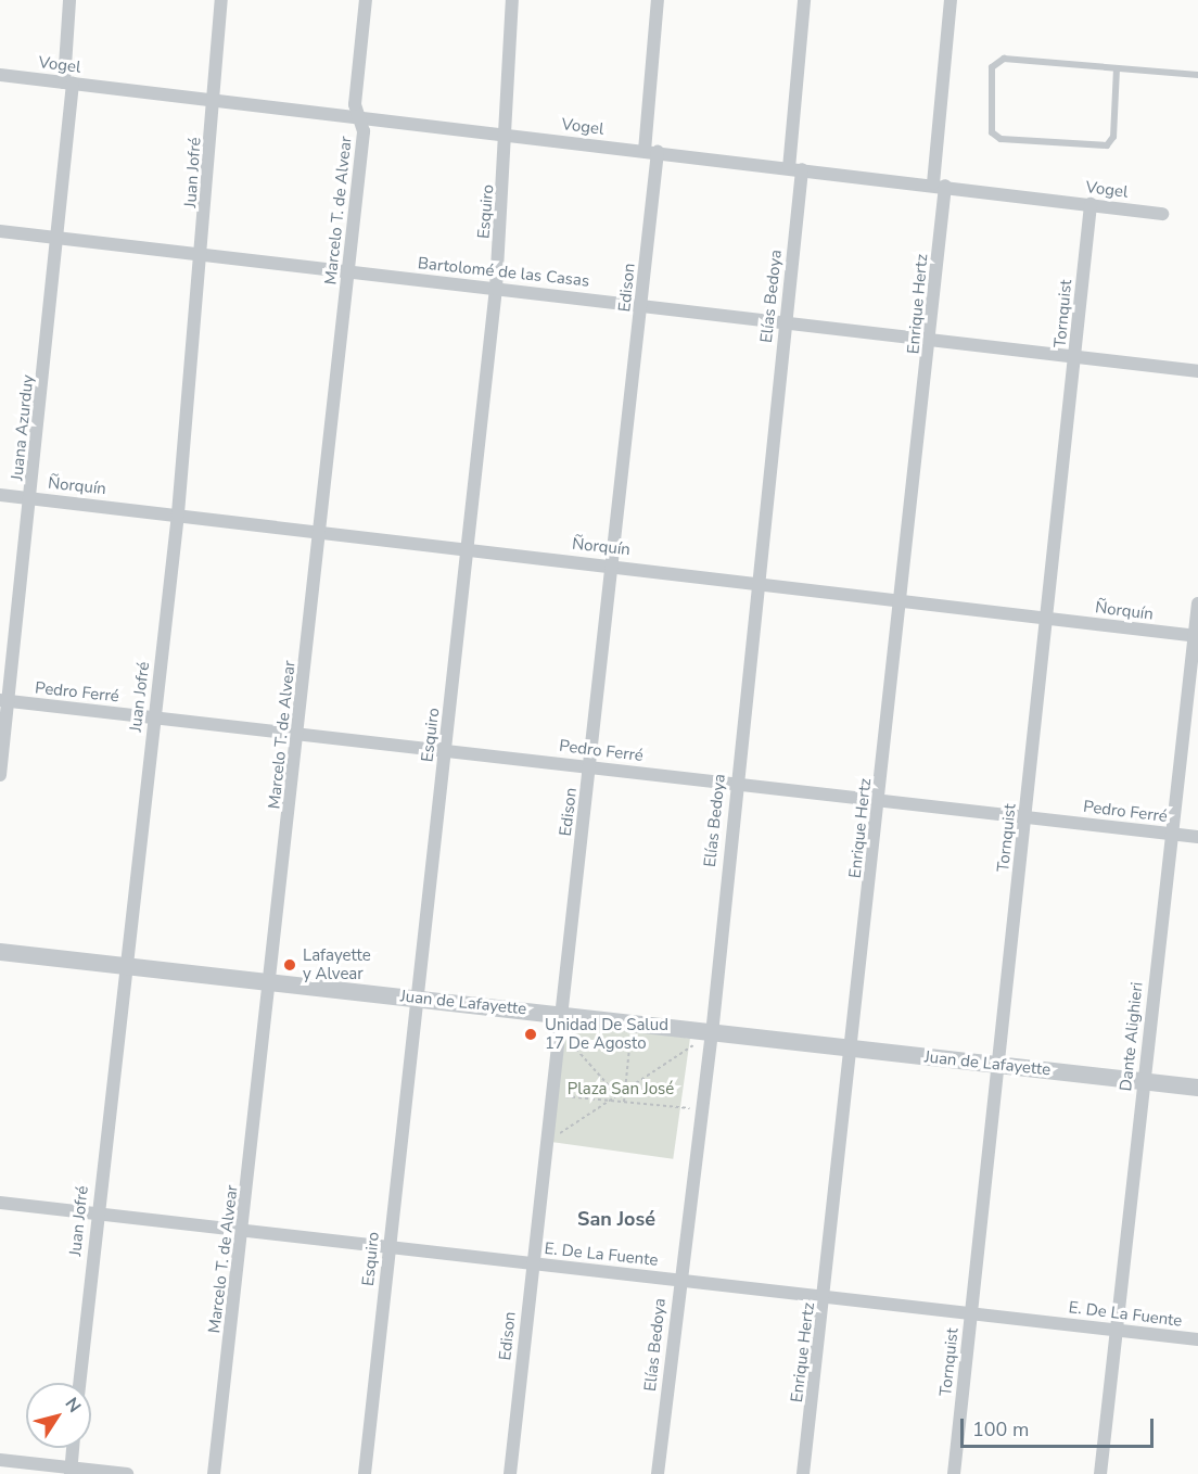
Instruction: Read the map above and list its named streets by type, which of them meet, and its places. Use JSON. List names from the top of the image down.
{
  "streets": {
    "street": [
      "Vogel",
      "Juan Jofré",
      "Marcelo T. de Alvear",
      "Esquiro",
      "Bartolomé de las Casas",
      "Edison",
      "Elías Bedoya",
      "Enrique Hertz",
      "Tornquist",
      "Juana Azurduy",
      "Ñorquín",
      "Pedro Ferré",
      "Juan de Lafayette",
      "Dante Alighieri",
      "E. De La Fuente"
    ]
  },
  "crossings": [
    ["Vogel", "Juan Jofré"],
    ["Vogel", "Marcelo T. de Alvear"],
    ["Vogel", "Esquiro"],
    ["Vogel", "Edison"],
    ["Vogel", "Elías Bedoya"],
    ["Vogel", "Enrique Hertz"],
    ["Vogel", "Tornquist"],
    ["Vogel", "Juana Azurduy"],
    ["Juan Jofré", "Bartolomé de las Casas"],
    ["Juan Jofré", "Ñorquín"],
    ["Juan Jofré", "Pedro Ferré"],
    ["Juan Jofré", "Juan de Lafayette"],
    ["Juan Jofré", "E. De La Fuente"],
    ["Marcelo T. de Alvear", "Bartolomé de las Casas"],
    ["Marcelo T. de Alvear", "Ñorquín"],
    ["Marcelo T. de Alvear", "Pedro Ferré"],
    ["Marcelo T. de Alvear", "Juan de Lafayette"],
    ["Marcelo T. de Alvear", "E. De La Fuente"],
    ["Esquiro", "Bartolomé de las Casas"],
    ["Esquiro", "Ñorquín"],
    ["Esquiro", "Pedro Ferré"],
    ["Esquiro", "Juan de Lafayette"],
    ["Esquiro", "E. De La Fuente"],
    ["Bartolomé de las Casas", "Edison"],
    ["Bartolomé de las Casas", "Elías Bedoya"],
    ["Bartolomé de las Casas", "Enrique Hertz"],
    ["Bartolomé de las Casas", "Tornquist"],
    ["Bartolomé de las Casas", "Juana Azurduy"],
    ["Edison", "Ñorquín"],
    ["Edison", "Pedro Ferré"],
    ["Edison", "Juan de Lafayette"],
    ["Edison", "E. De La Fuente"],
    ["Elías Bedoya", "Ñorquín"],
    ["Elías Bedoya", "Pedro Ferré"],
    ["Elías Bedoya", "Juan de Lafayette"],
    ["Elías Bedoya", "E. De La Fuente"],
    ["Enrique Hertz", "Ñorquín"],
    ["Enrique Hertz", "Pedro Ferré"],
    ["Enrique Hertz", "Juan de Lafayette"],
    ["Enrique Hertz", "E. De La Fuente"],
    ["Tornquist", "Ñorquín"],
    ["Tornquist", "Pedro Ferré"],
    ["Tornquist", "Juan de Lafayette"],
    ["Tornquist", "E. De La Fuente"],
    ["Juana Azurduy", "Ñorquín"],
    ["Juana Azurduy", "Pedro Ferré"],
    ["Ñorquín", "Dante Alighieri"],
    ["Pedro Ferré", "Dante Alighieri"],
    ["Juan de Lafayette", "Dante Alighieri"],
    ["Dante Alighieri", "E. De La Fuente"]
  ],
  "districts": ["San José"],
  "parks": ["Plaza San José"],
  "places": ["Lafayette y Alvear", "Unidad De Salud 17 De Agosto"],
  "scale_bar": "100 m",
  "north": "top right"
}
